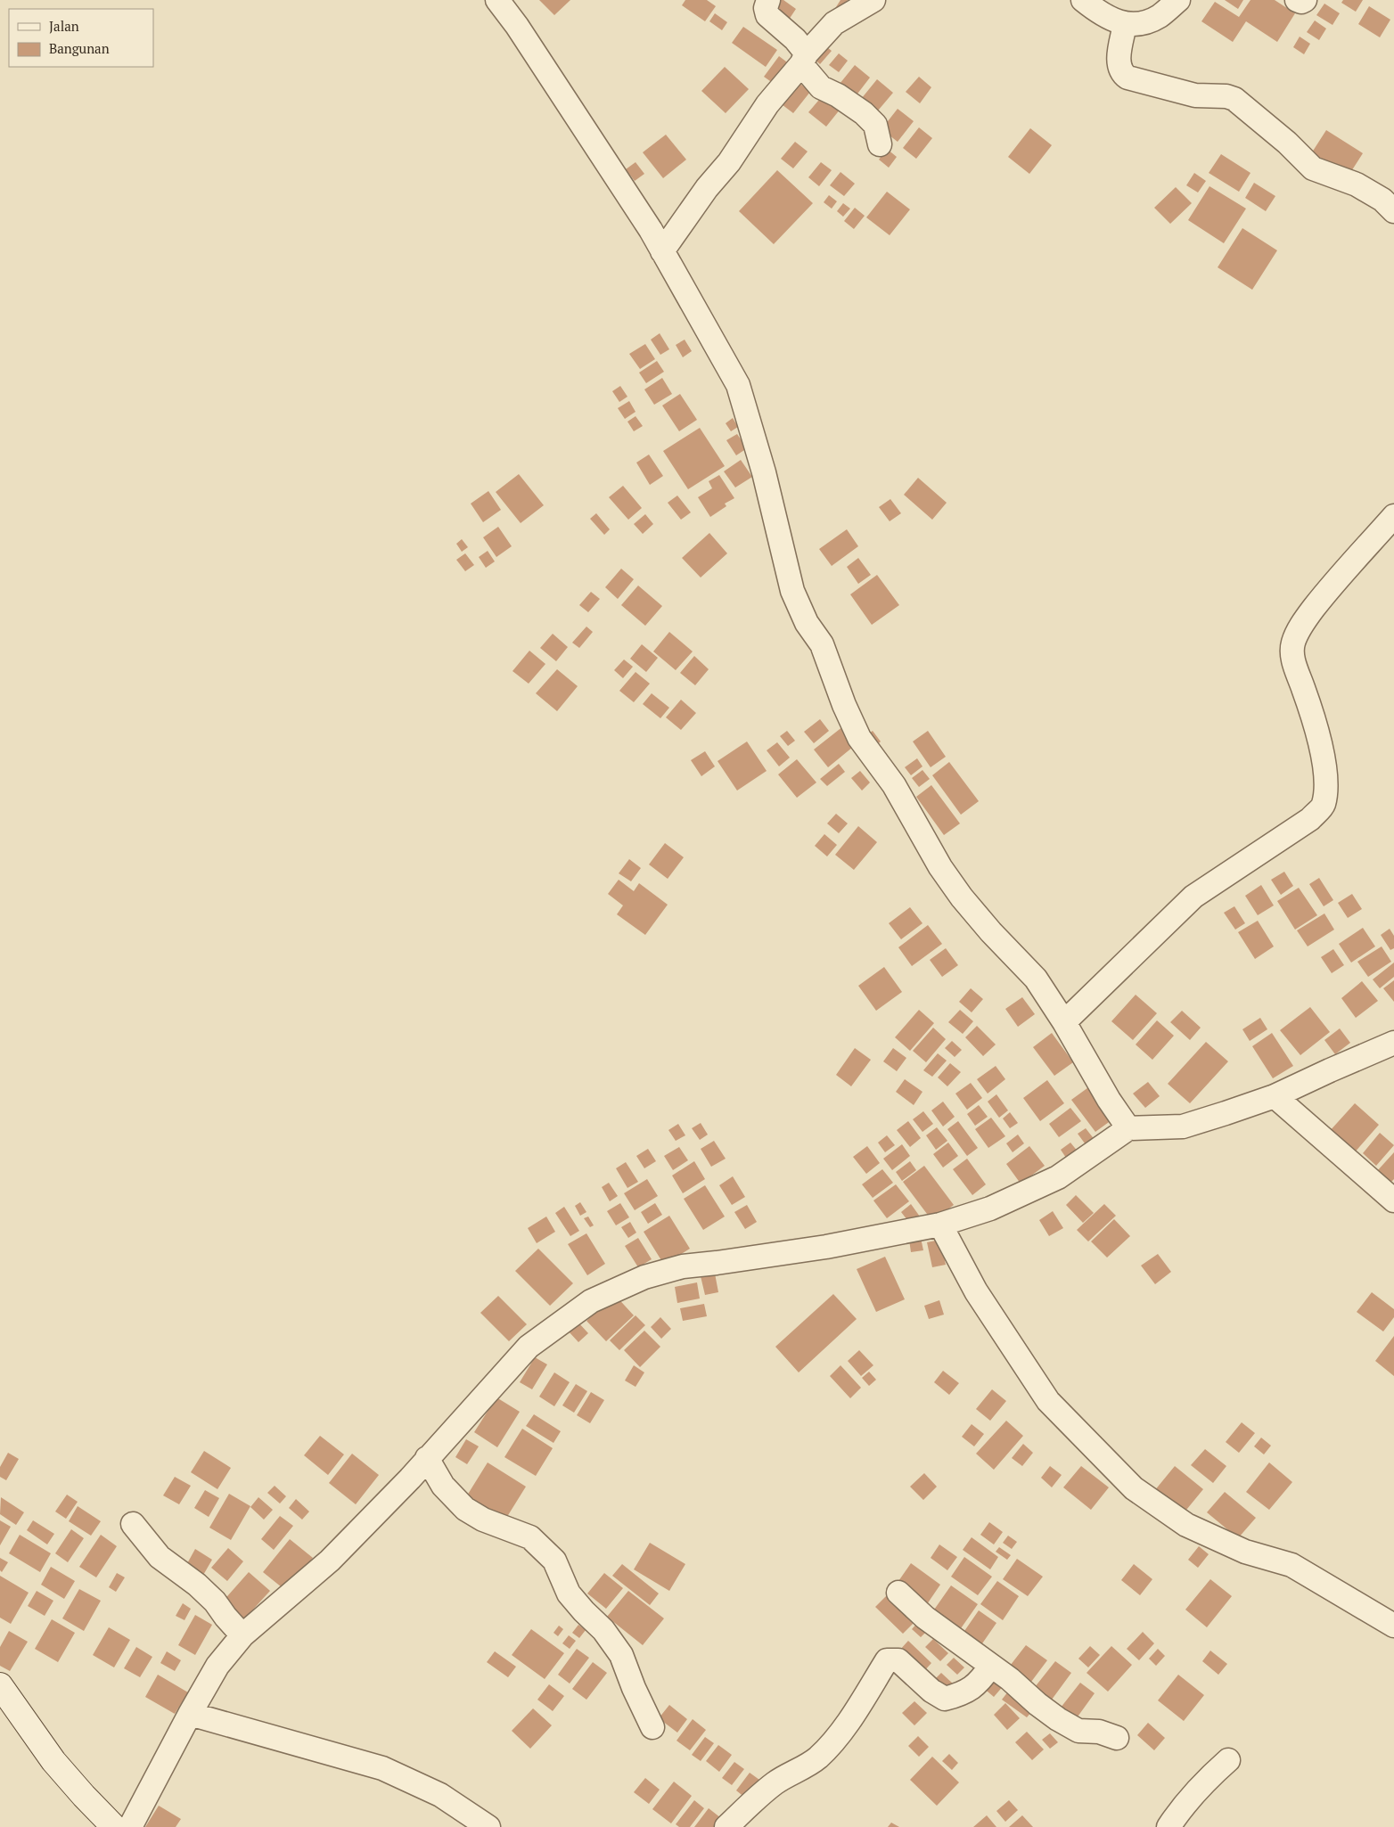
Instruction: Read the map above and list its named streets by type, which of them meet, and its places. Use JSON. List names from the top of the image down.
{
  "legend": ["Jalan", "Bangunan"]
}
